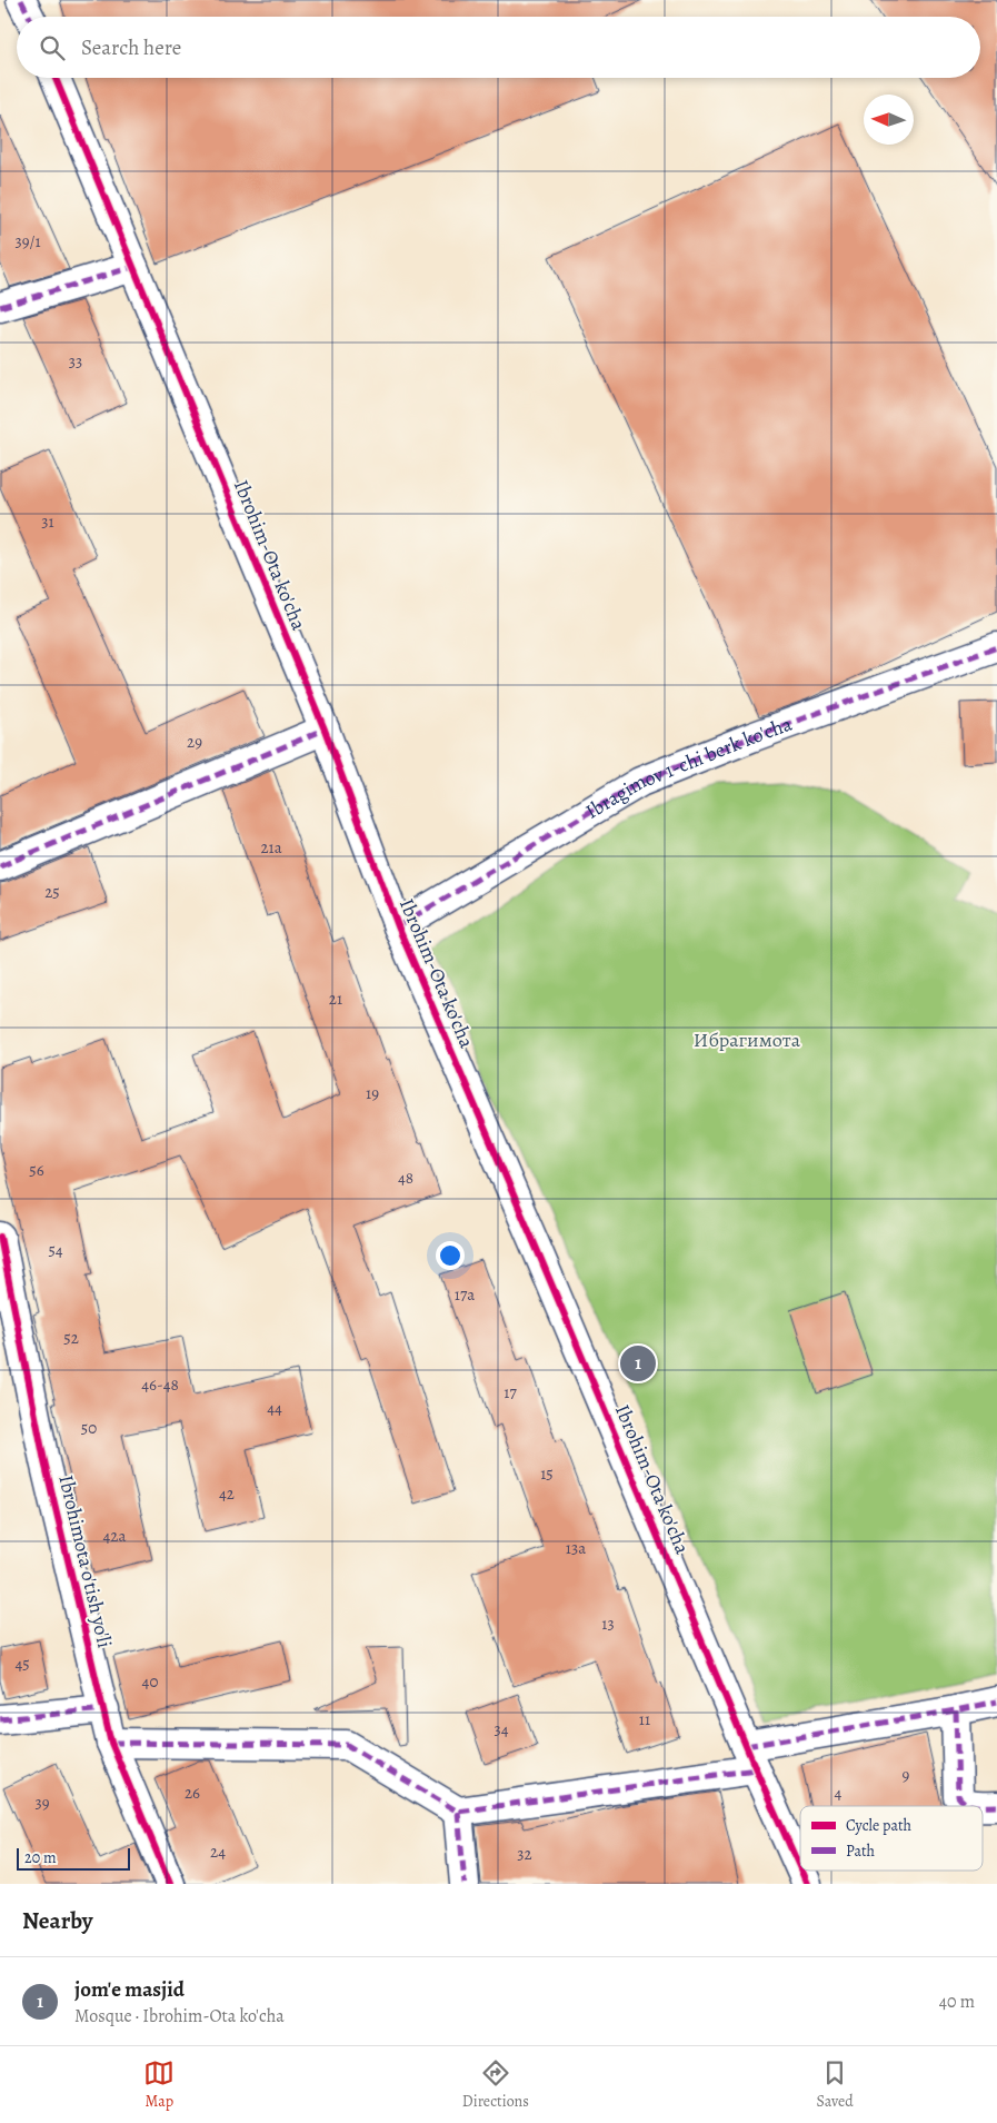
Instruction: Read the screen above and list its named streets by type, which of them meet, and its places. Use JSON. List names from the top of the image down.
{
  "streets": {
    "street": ["Ibrohim-Ota ko'cha", "Ibragimov 1-chi berk ko'cha", "Ibrohimota o'tish yo'li"]
  },
  "crossings": [
    ["Ibrohim-Ota ko'cha", "Ibragimov 1-chi berk ko'cha"]
  ],
  "parks": ["Ибрагимота"],
  "house_numbers": [
    "39/1",
    "33",
    "31",
    "29",
    "21a",
    "25",
    "21",
    "19",
    "56",
    "48",
    "54",
    "17a",
    "52",
    "46-48",
    "17",
    "44",
    "50",
    "15",
    "42",
    "42a",
    "13a",
    "13",
    "45",
    "40",
    "11",
    "34",
    "9",
    "26",
    "4",
    "39",
    "24",
    "32"
  ],
  "legend": ["Cycle path", "Path"],
  "scale_bar": "20 m",
  "north": "left",
  "page": {
    "search": "Search here",
    "pins": "1",
    "scale": "20 m",
    "heading": "Nearby",
    "list": [
      {
        "mark": "1",
        "name": "jom'e masjid",
        "note": "Mosque · Ibrohim-Ota ko'cha",
        "value": "40 m"
      }
    ],
    "nav": ["Map", "Directions", "Saved"]
  }
}
